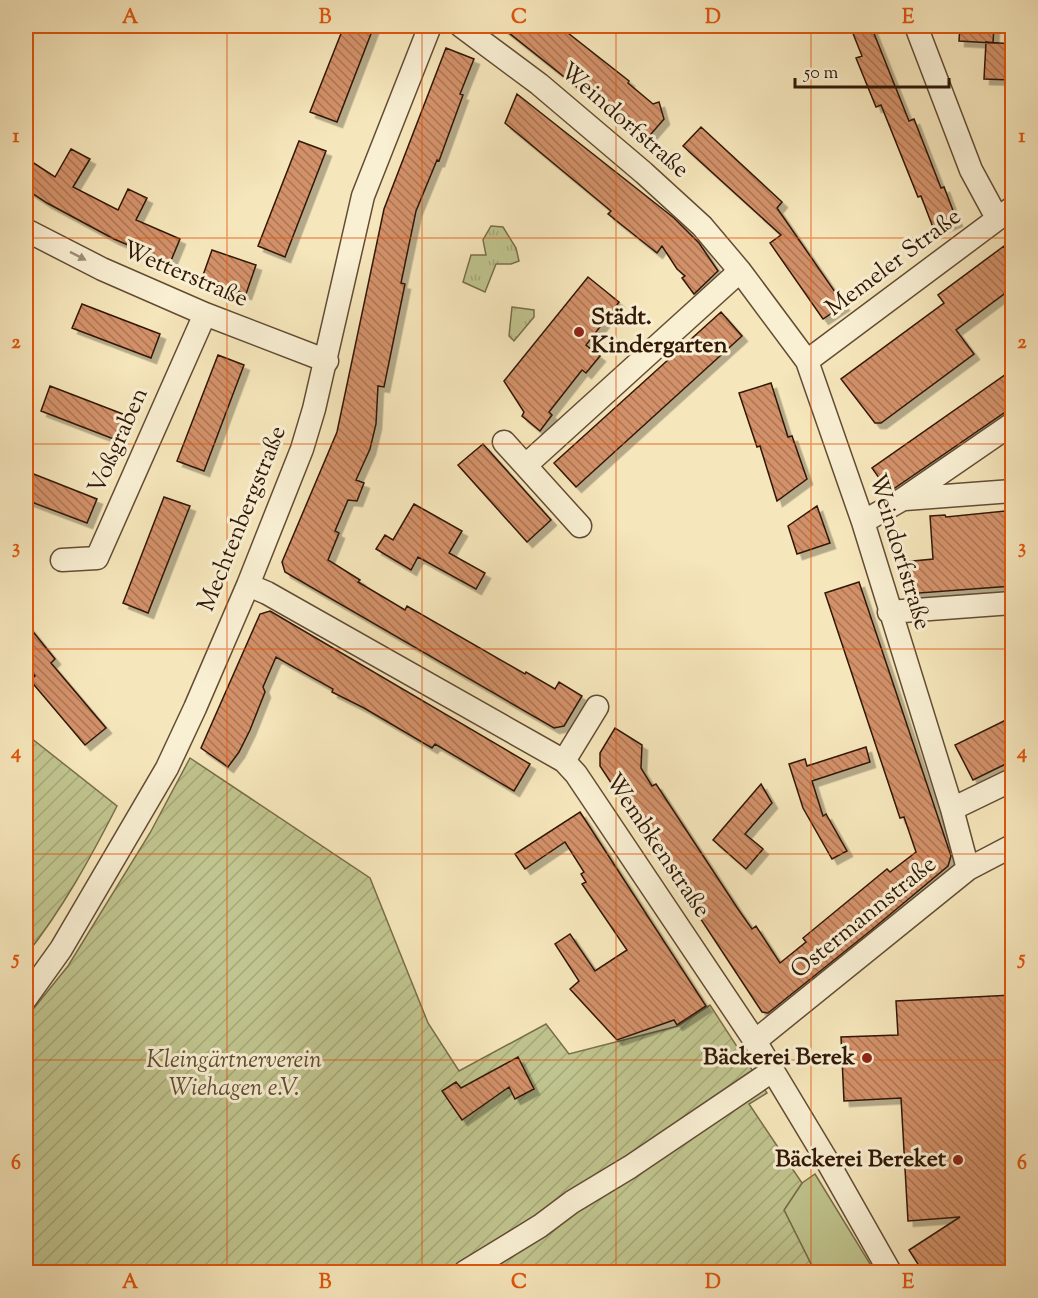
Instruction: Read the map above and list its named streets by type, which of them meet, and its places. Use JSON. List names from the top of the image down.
{
  "streets": {
    "street": [
      "Weindorfstraße",
      "Memeler Straße",
      "Wetterstraße",
      "Voßgraben",
      "Mechtenbergstraße",
      "Wembkenstraße",
      "Ostermannstraße"
    ]
  },
  "crossings": [
    ["Weindorfstraße", "Memeler Straße"],
    ["Weindorfstraße", "Ostermannstraße"],
    ["Wetterstraße", "Voßgraben"],
    ["Wetterstraße", "Mechtenbergstraße"],
    ["Mechtenbergstraße", "Wembkenstraße"],
    ["Wembkenstraße", "Ostermannstraße"]
  ],
  "one_way": ["Wetterstraße"],
  "parks": ["Kleingärtnerverein Wiehagen e.V."],
  "places": ["Städt. Kindergarten", "Bäckerei Berek", "Bäckerei Bereket"],
  "scale_bar": "50 m",
  "grid": {
    "columns": [
      "A",
      "B",
      "C",
      "D",
      "E"
    ],
    "rows": [
      "1",
      "2",
      "3",
      "4",
      "5",
      "6"
    ]
  }
}
